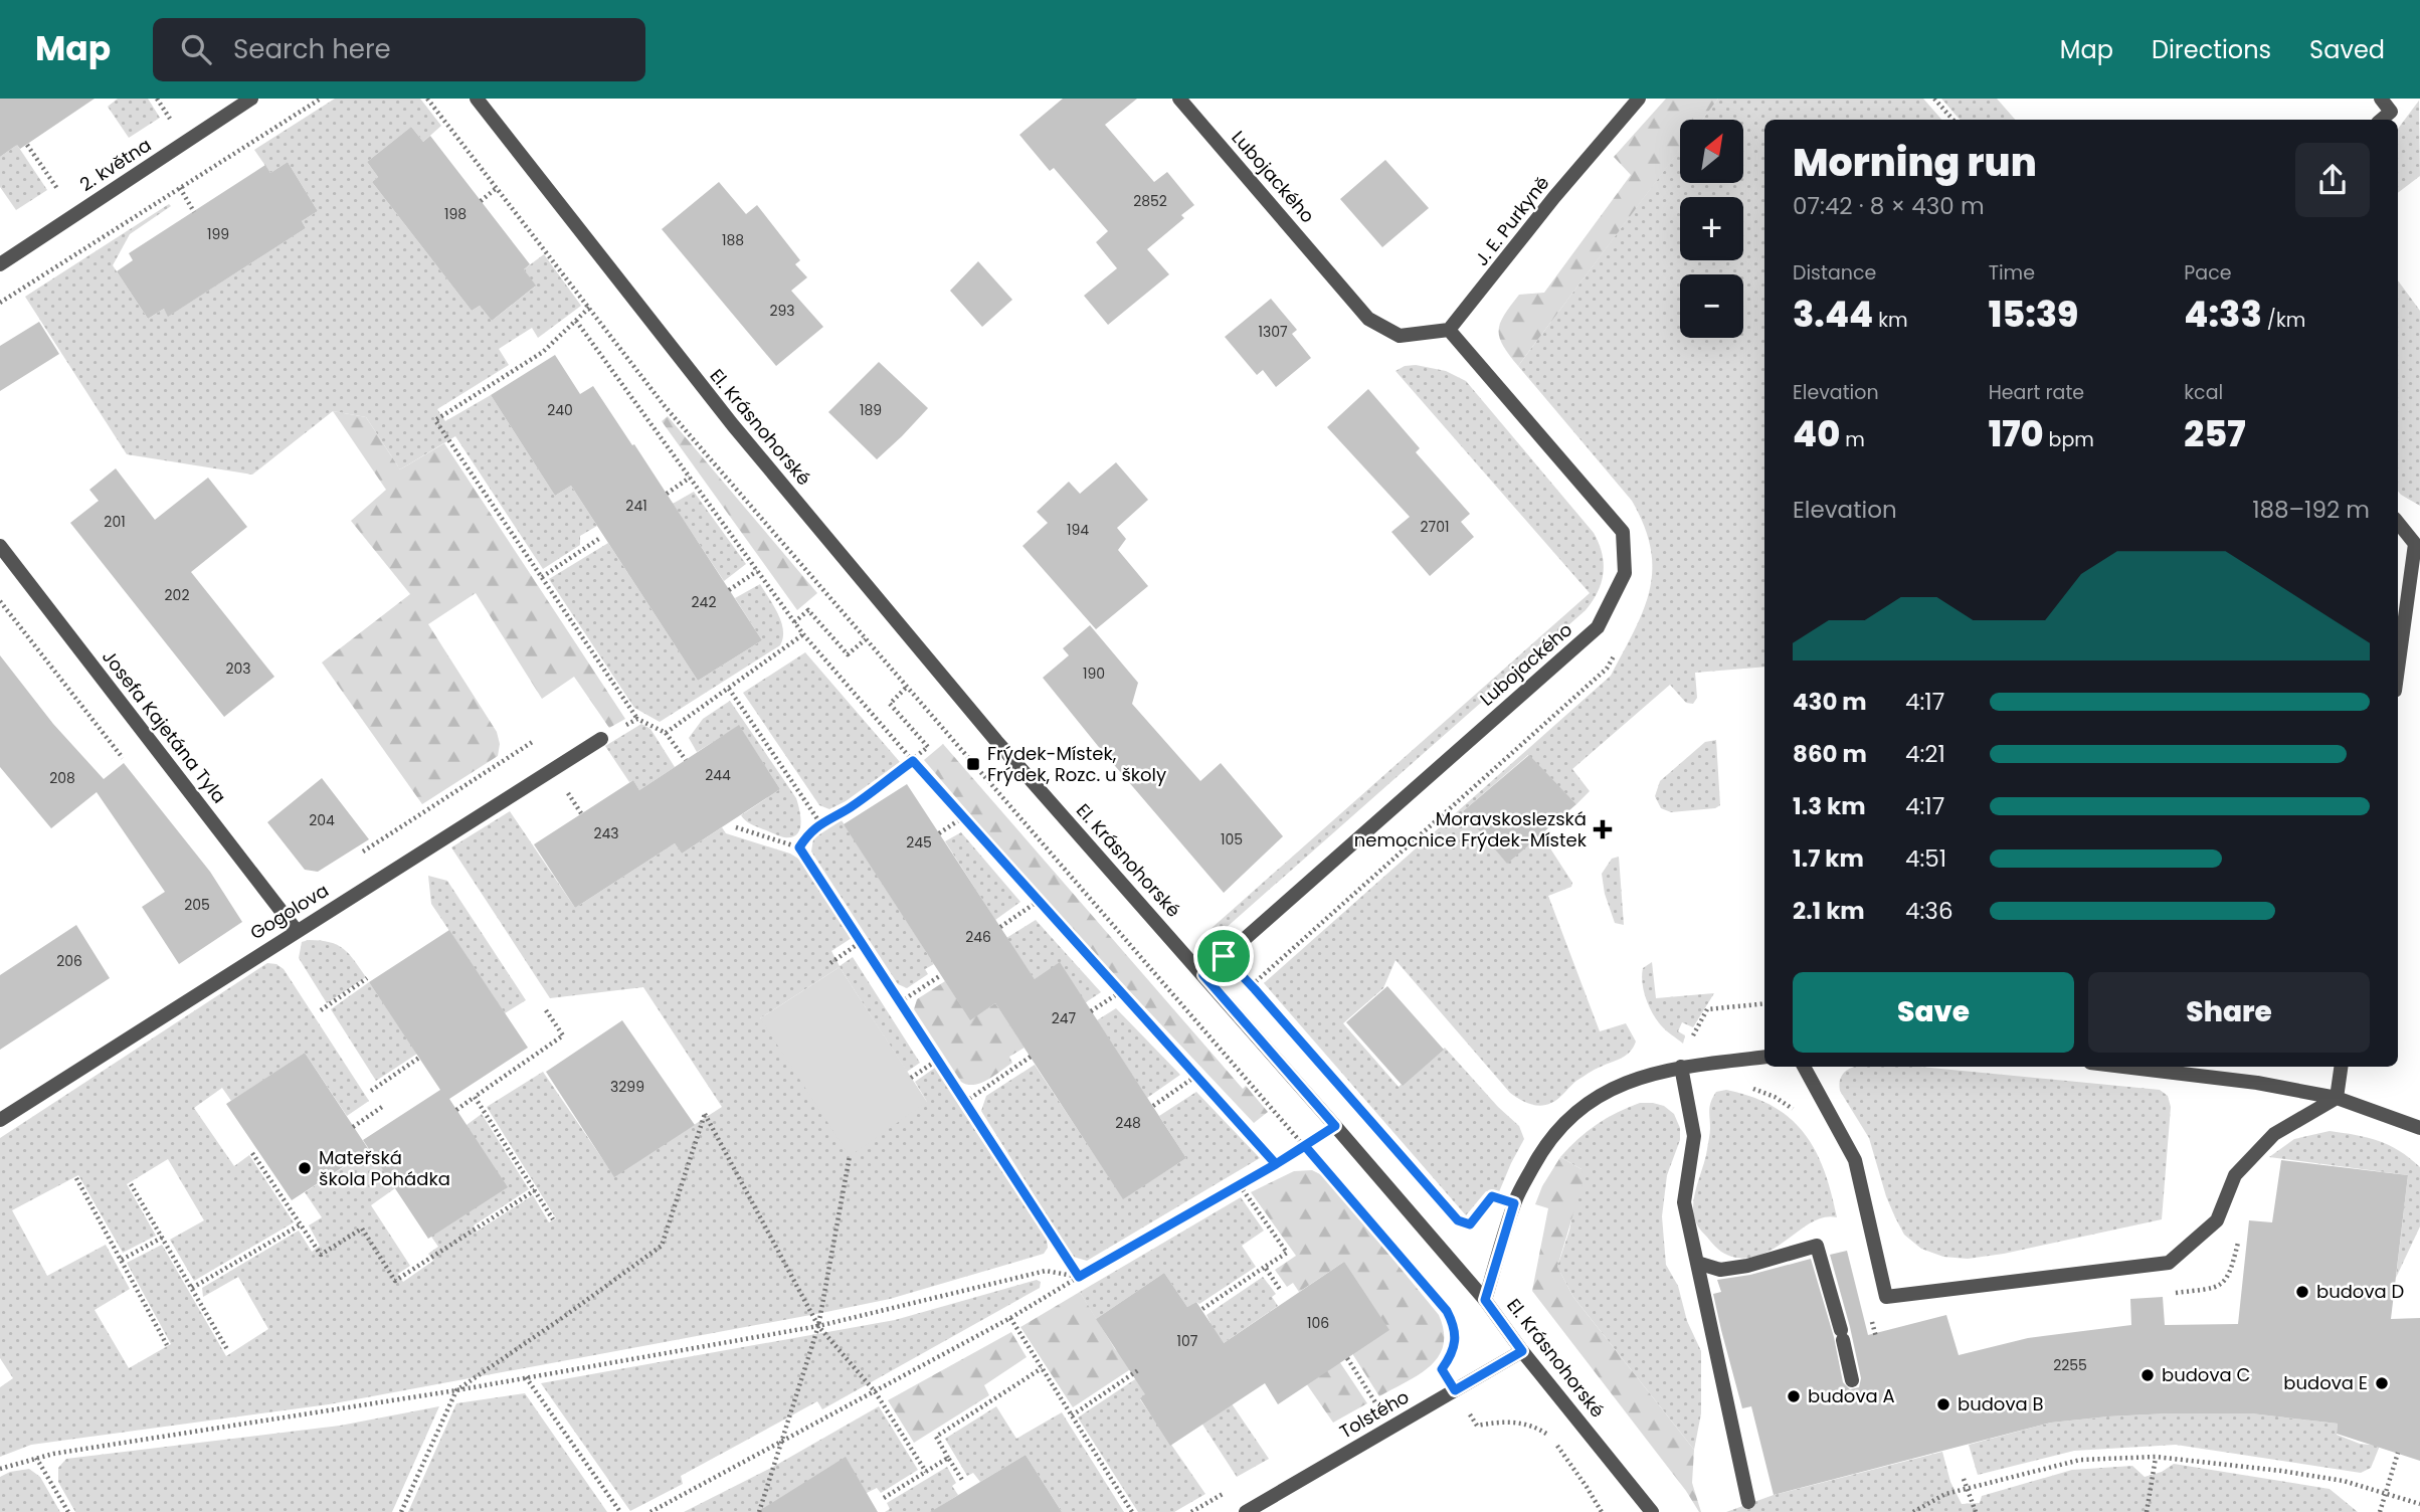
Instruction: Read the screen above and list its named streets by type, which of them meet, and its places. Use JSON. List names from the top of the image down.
{
  "streets": {
    "street": [
      "2. května",
      "Lubojackého",
      "J. E. Purkyně",
      "El. Krásnohorské",
      "Josefa Kajetána Tyla",
      "Gogolova",
      "Tolstého"
    ]
  },
  "crossings": [
    ["Lubojackého", "J. E. Purkyně"],
    ["Lubojackého", "El. Krásnohorské"],
    ["El. Krásnohorské", "Tolstého"],
    ["Josefa Kajetána Tyla", "Gogolova"]
  ],
  "places": {
    "transit": ["Frýdek-Místek, Frýdek, Rozc. u školy"],
    "health": ["Moravskoslezská nemocnice Frýdek-Místek"],
    "other": [
      "Mateřská škola Pohádka",
      "budova D",
      "budova C",
      "budova E",
      "budova A",
      "budova B"
    ]
  },
  "house_numbers": [
    "2852",
    "198",
    "199",
    "188",
    "293",
    "1307",
    "240",
    "189",
    "241",
    "201",
    "2701",
    "194",
    "202",
    "242",
    "203",
    "190",
    "244",
    "208",
    "204",
    "243",
    "105",
    "245",
    "205",
    "246",
    "206",
    "247",
    "3299",
    "248",
    "106",
    "107",
    "2255"
  ],
  "north": "top right",
  "page": {
    "header": "Map",
    "search": "Search here",
    "nav": ["Map", "Directions", "Saved"],
    "map_buttons": ["+", "−"],
    "heading": ["Morning run", "07:42 · 8 × 430 m"],
    "stats": [
      ["Distance", "3.44 km"],
      ["Time", "15:39"],
      ["Pace", "4:33 /km"],
      ["Elevation", "40 m"],
      ["Heart rate", "170 bpm"],
      ["kcal", "257"]
    ],
    "chart": ["Elevation", "188–192 m"],
    "list": [
      {
        "name": "430 m",
        "note": "4:17"
      },
      {
        "name": "860 m",
        "note": "4:21"
      },
      {
        "name": "1.3 km",
        "note": "4:17"
      },
      {
        "name": "1.7 km",
        "note": "4:51"
      },
      {
        "name": "2.1 km",
        "note": "4:36"
      }
    ],
    "buttons": ["Save", "Share"]
  }
}
